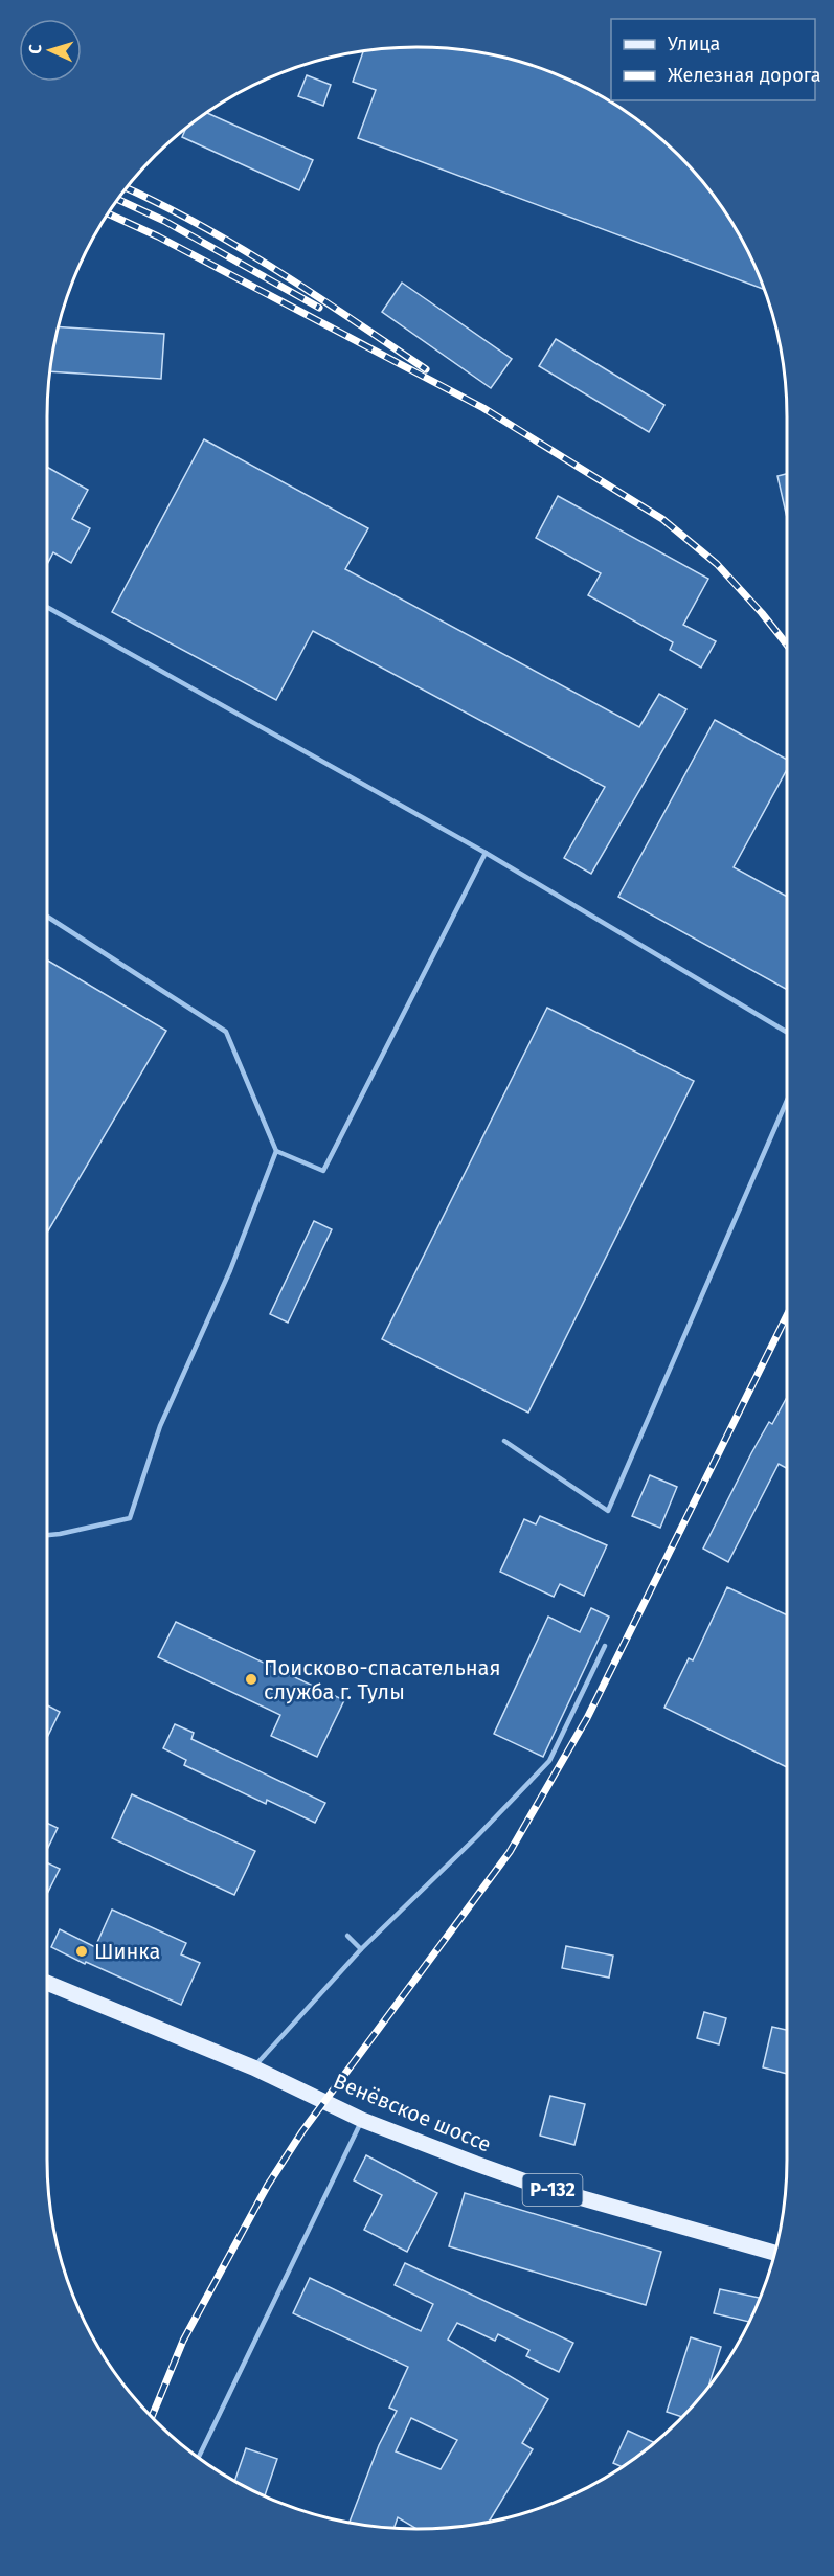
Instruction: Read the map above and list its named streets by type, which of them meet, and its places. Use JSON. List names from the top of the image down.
{
  "streets": {
    "main road": ["Венёвское шоссе", "Р-132"]
  },
  "places": ["Поисково-спасательная служба г. Тулы", "Шинка"],
  "legend": ["Улица", "Железная дорога"],
  "north": "left"
}
